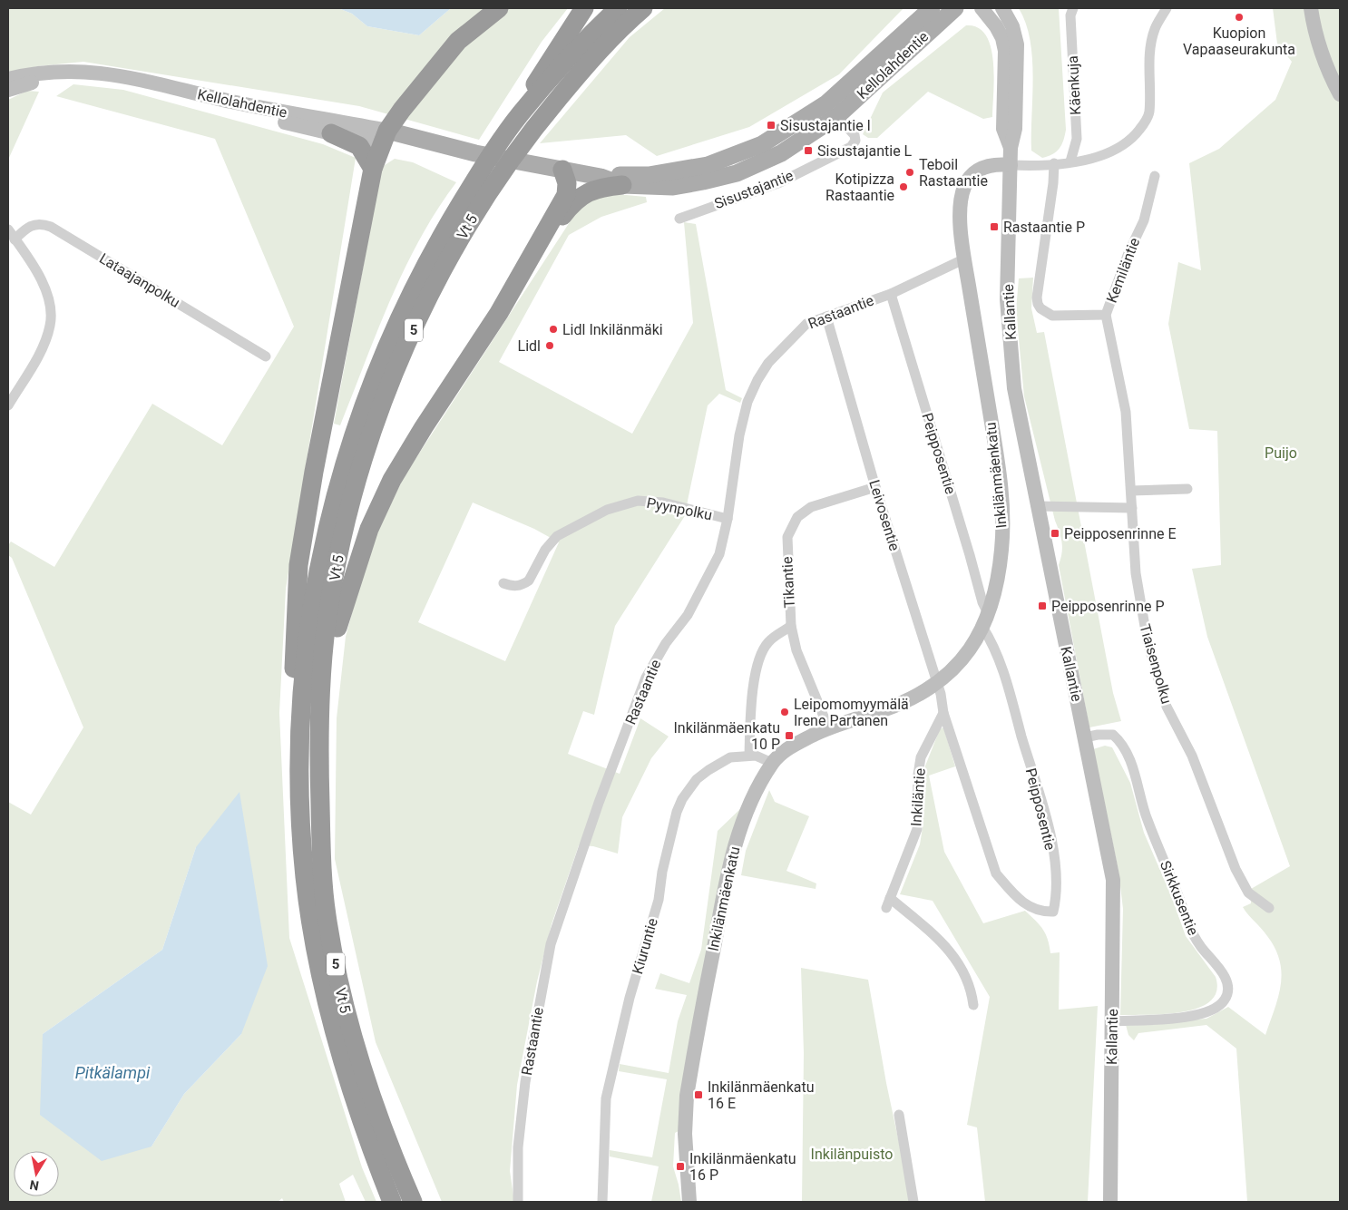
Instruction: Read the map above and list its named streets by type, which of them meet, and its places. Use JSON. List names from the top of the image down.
{
  "streets": {
    "highway": ["Vt 5", "5"],
    "main road": ["Kellolahdentie", "Kallantie", "Inkilänmäenkatu"],
    "street": [
      "Käenkuja",
      "Sisustajantie",
      "Kemiläntie",
      "Lataajanpolku",
      "Rastaantie",
      "Peipposentie",
      "Pyynpolku",
      "Leivosentie",
      "Tikantie",
      "Tiaisenpolku",
      "Inkiläntie",
      "Sirkkusentie",
      "Kiuruntie"
    ]
  },
  "crossings": [
    ["Kellolahdentie", "Sisustajantie"],
    ["Kemiläntie", "Tiaisenpolku"],
    ["Rastaantie", "Peipposentie"],
    ["Rastaantie", "Inkilänmäenkatu"],
    ["Rastaantie", "Pyynpolku"],
    ["Rastaantie", "Leivosentie"],
    ["Kallantie", "Inkilänmäenkatu"],
    ["Kallantie", "Sirkkusentie"],
    ["Peipposentie", "Inkilänmäenkatu"],
    ["Peipposentie", "Leivosentie"],
    ["Inkilänmäenkatu", "Leivosentie"],
    ["Inkilänmäenkatu", "Tikantie"],
    ["Inkilänmäenkatu", "Kiuruntie"],
    ["Leivosentie", "Tikantie"],
    ["Leivosentie", "Inkiläntie"]
  ],
  "water": ["Pitkälampi"],
  "parks": ["Puijo", "Inkilänpuisto"],
  "places": {
    "other": [
      "Kuopion Vapaaseurakunta",
      "Teboil Rastaantie",
      "Kotipizza Rastaantie",
      "Lidl Inkilänmäki",
      "Lidl",
      "Leipomomyymälä Irene Partanen"
    ],
    "transit": [
      "Sisustajantie I",
      "Sisustajantie L",
      "Rastaantie P",
      "Peipposenrinne E",
      "Peipposenrinne P",
      "Inkilänmäenkatu 10 P",
      "Inkilänmäenkatu 16 E",
      "Inkilänmäenkatu 16 P"
    ]
  },
  "north": "bottom"
}
